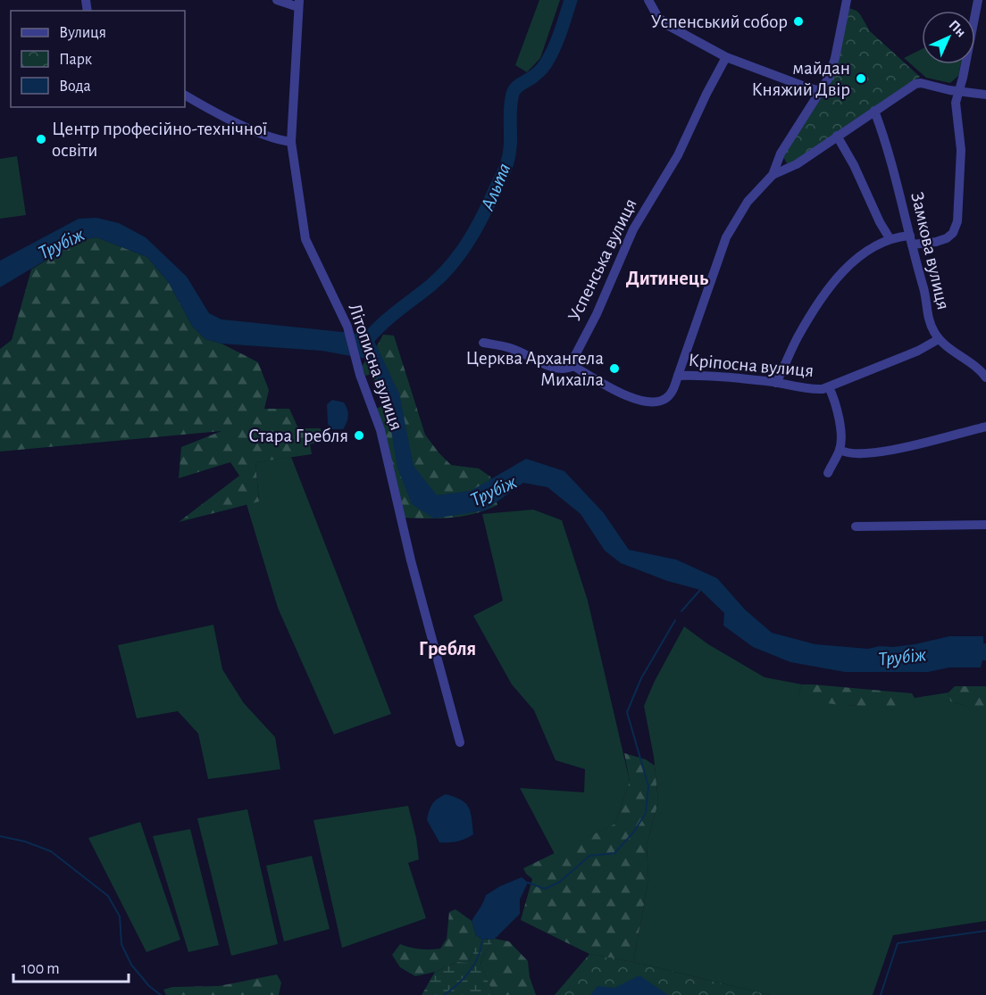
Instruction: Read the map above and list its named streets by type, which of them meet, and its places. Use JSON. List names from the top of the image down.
{
  "streets": {
    "street": [
      "Замкова вулиця",
      "Успенська вулиця",
      "Кріпосна вулиця",
      "Літописна вулиця"
    ]
  },
  "crossings": [
    ["Замкова вулиця", "Кріпосна вулиця"],
    ["Успенська вулиця", "Кріпосна вулиця"]
  ],
  "districts": ["Дитинець", "Гребля"],
  "water": ["Альта", "Трубіж"],
  "places": [
    "Успенський собор",
    "майдан Княжий Двір",
    "Центр професійно-технічної освіти",
    "Церква Архангела Михаїла",
    "Стара Гребля"
  ],
  "legend": ["Вулиця", "Парк", "Вода"],
  "scale_bar": "100 m",
  "north": "top right"
}
